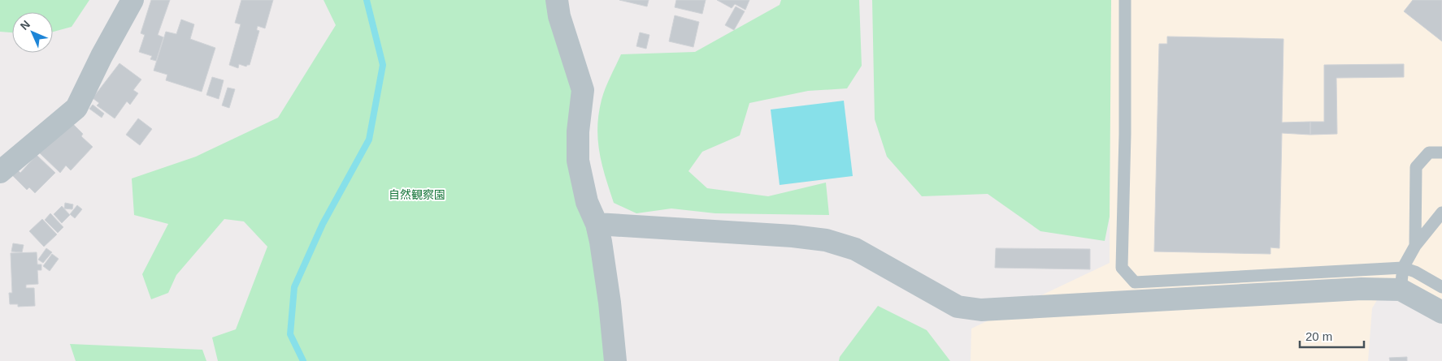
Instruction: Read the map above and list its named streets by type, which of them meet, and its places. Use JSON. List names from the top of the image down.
{
  "parks": ["自然観察園"],
  "scale_bar": "20 m",
  "north": "top left"
}
